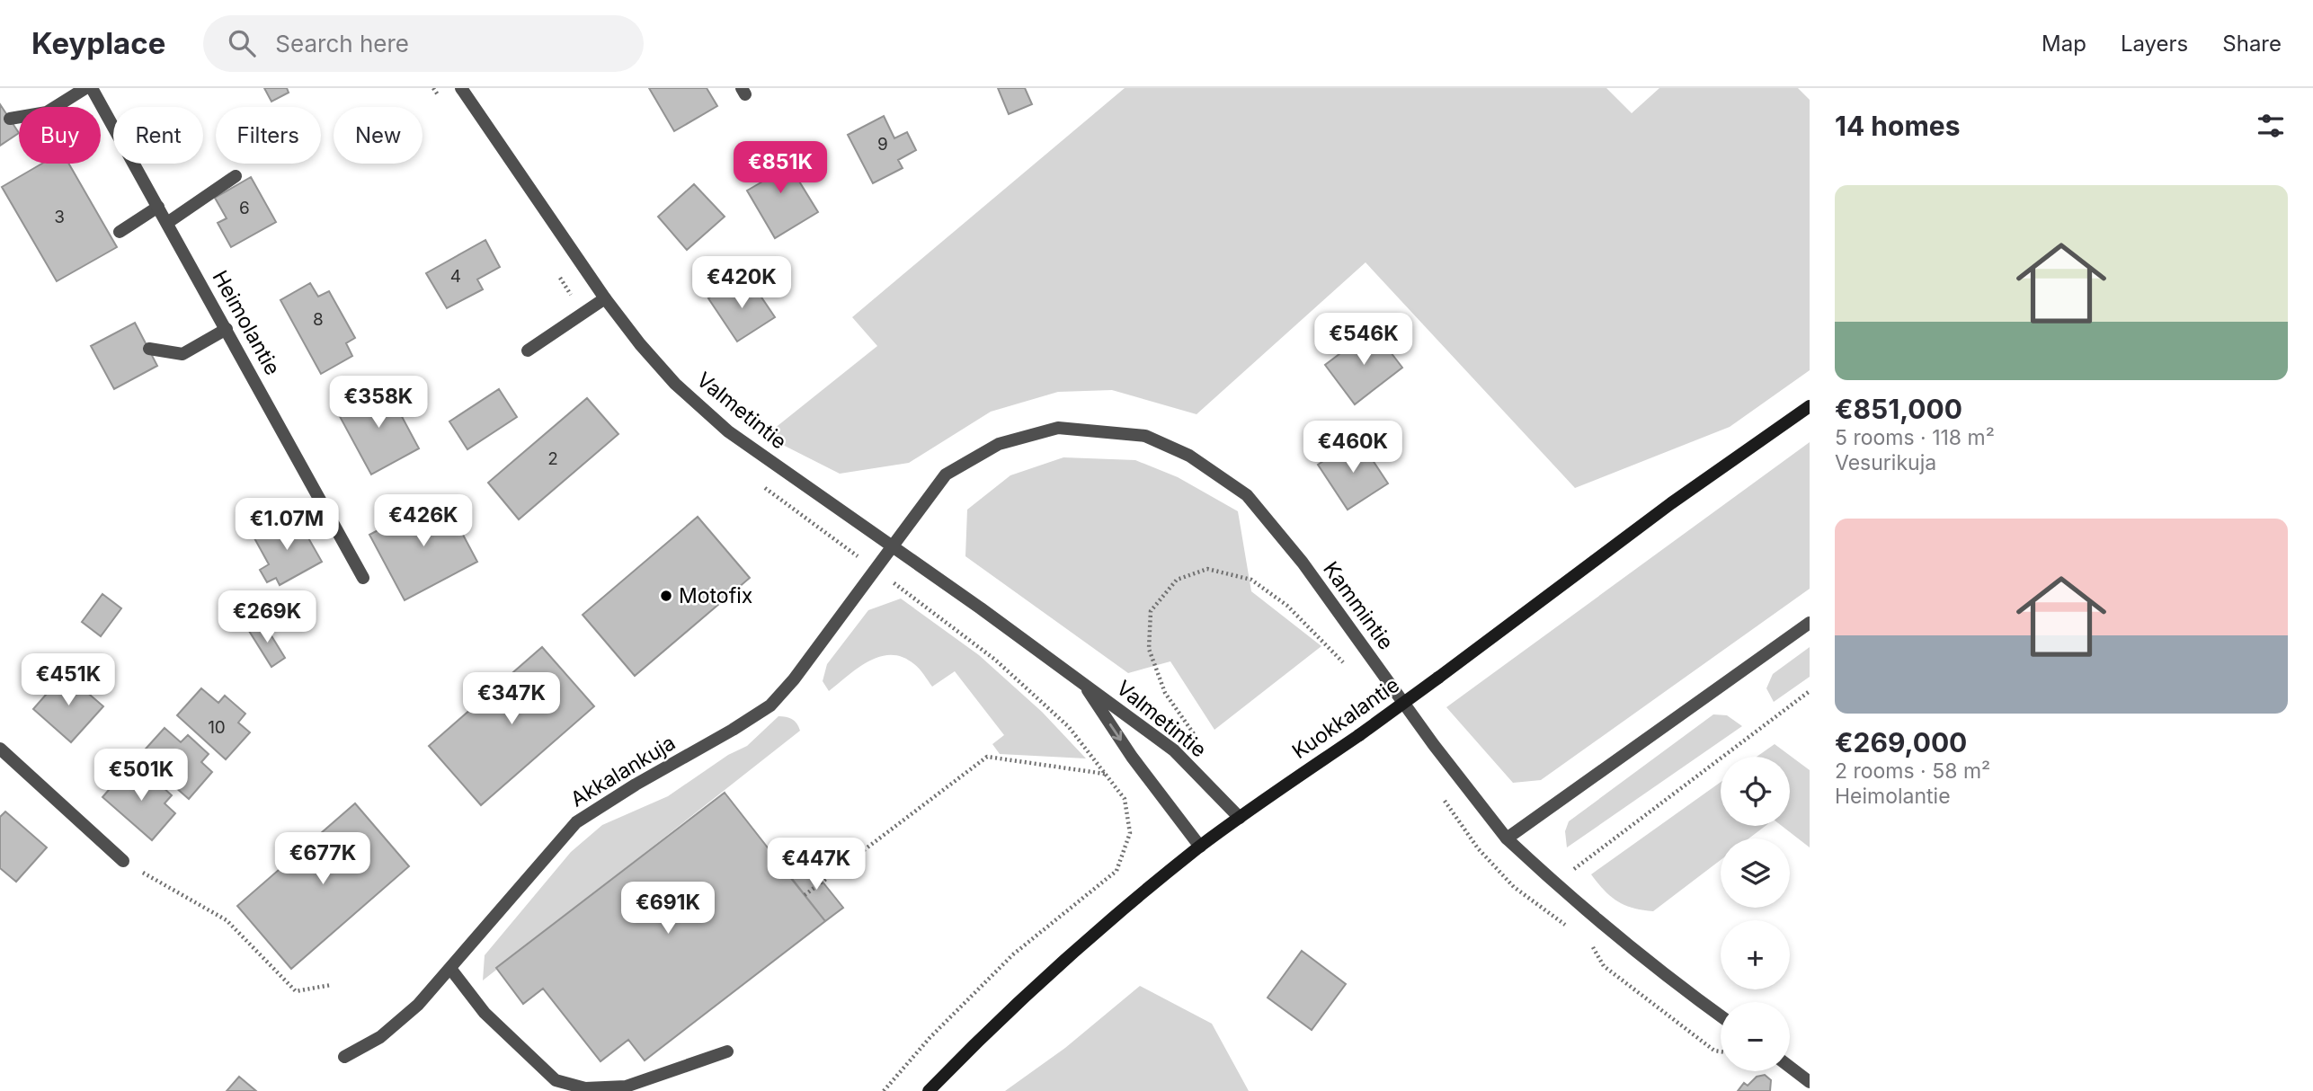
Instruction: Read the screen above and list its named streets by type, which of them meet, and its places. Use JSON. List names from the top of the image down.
{
  "streets": {
    "main road": ["Kuokkalantie"],
    "street": [
      "Heimolantie",
      "Valmetintie",
      "Kammintie",
      "Akkalankuja"
    ]
  },
  "crossings": [
    ["Valmetintie", "Kammintie"],
    ["Valmetintie", "Kuokkalantie"],
    ["Valmetintie", "Akkalankuja"],
    ["Kammintie", "Akkalankuja"]
  ],
  "places": ["Motofix"],
  "house_numbers": [
    "9",
    "6",
    "3",
    "4",
    "8",
    "2",
    "10"
  ],
  "page": {
    "header": "Keyplace",
    "search": "Search here",
    "nav": ["Map", "Layers", "Share"],
    "heading": "14 homes",
    "chip": [
      "Buy",
      "Rent",
      "Filters",
      "New"
    ],
    "price": [
      "€851K",
      "€420K",
      "€546K",
      "€358K",
      "€460K",
      "€426K",
      "€1.07M",
      "€269K",
      "€451K",
      "€347K",
      "€501K",
      "€677K",
      "€447K",
      "€691K"
    ],
    "list": [
      {
        "name": "€851,000",
        "note": "5 rooms · 118 m² · Vesurikuja"
      },
      {
        "name": "€269,000",
        "note": "2 rooms · 58 m² · Heimolantie"
      }
    ],
    "map_buttons": ["+", "−"]
  }
}
